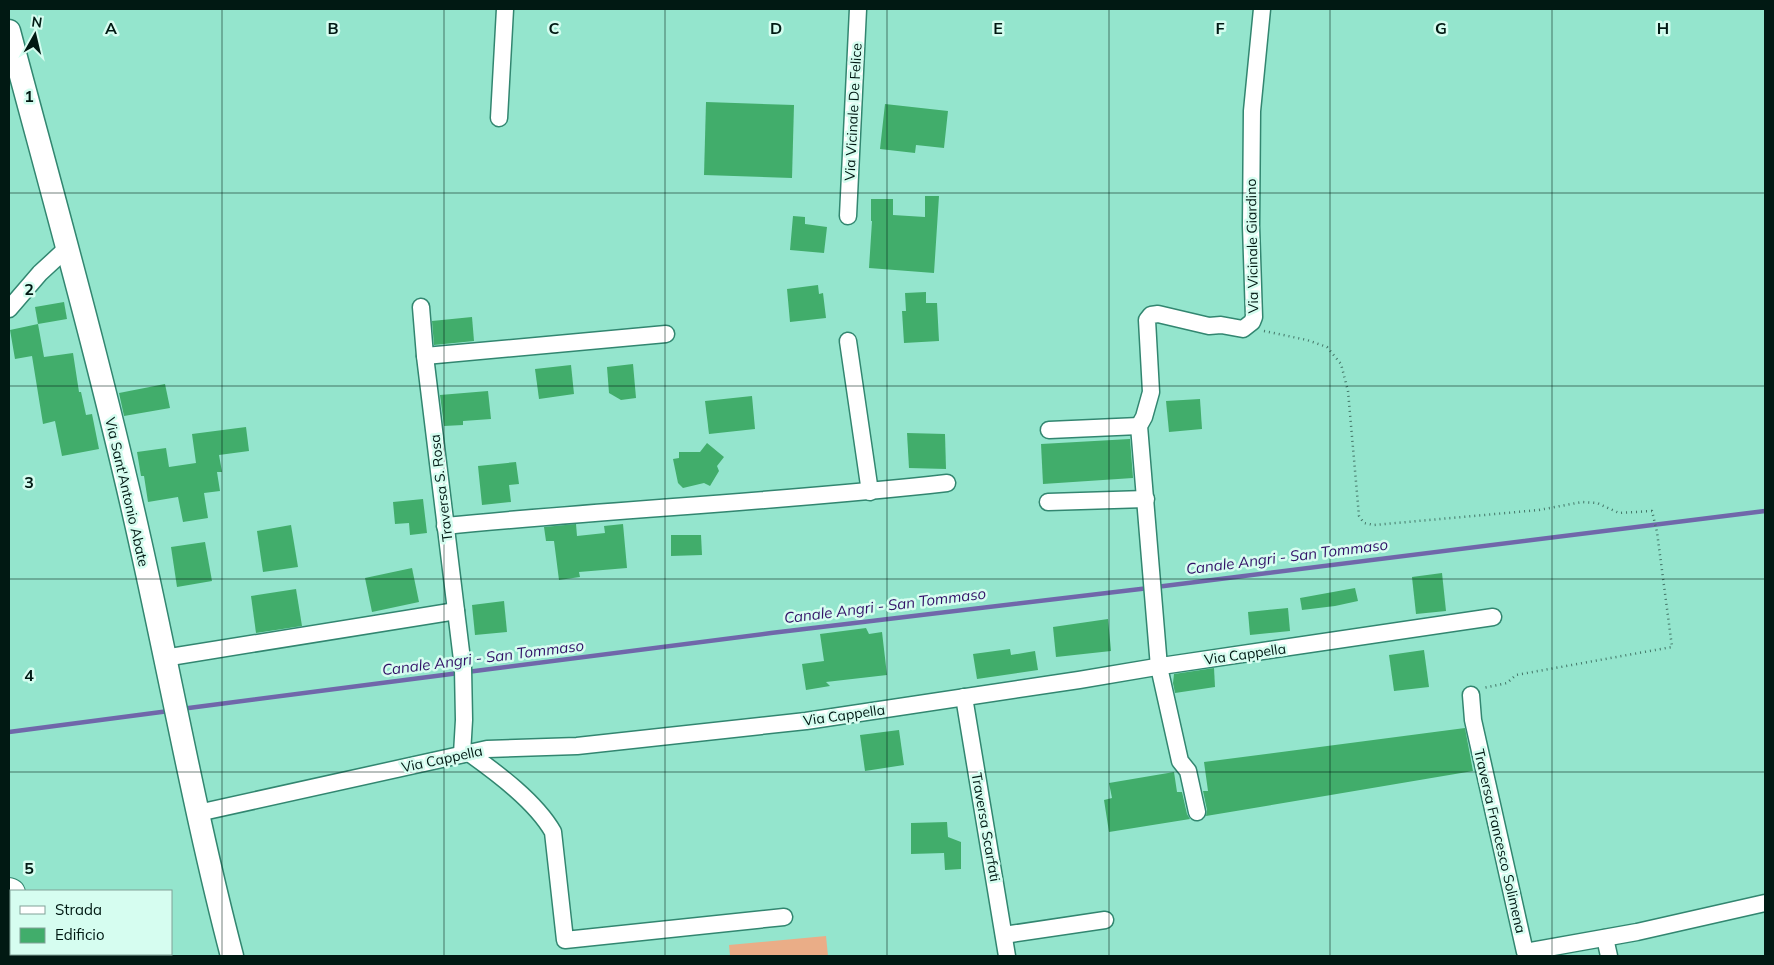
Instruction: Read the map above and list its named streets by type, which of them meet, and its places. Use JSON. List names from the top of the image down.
{
  "streets": {
    "street": [
      "Via Vicinale De Felice",
      "Via Vicinale Giardino",
      "Traversa S. Rosa",
      "Via Sant'Antonio Abate",
      "Via Cappella",
      "Traversa Scarfati",
      "Traversa Francesco Solimena"
    ]
  },
  "crossings": [
    ["Via Vicinale Giardino", "Via Cappella"],
    ["Traversa S. Rosa", "Via Cappella"],
    ["Via Sant'Antonio Abate", "Via Cappella"],
    ["Via Cappella", "Traversa Scarfati"]
  ],
  "water": ["Canale Angri - San Tommaso"],
  "legend": ["Strada", "Edificio"],
  "north": "top",
  "grid": {
    "columns": [
      "A",
      "B",
      "C",
      "D",
      "E",
      "F",
      "G",
      "H"
    ],
    "rows": [
      "1",
      "2",
      "3",
      "4",
      "5"
    ]
  }
}
